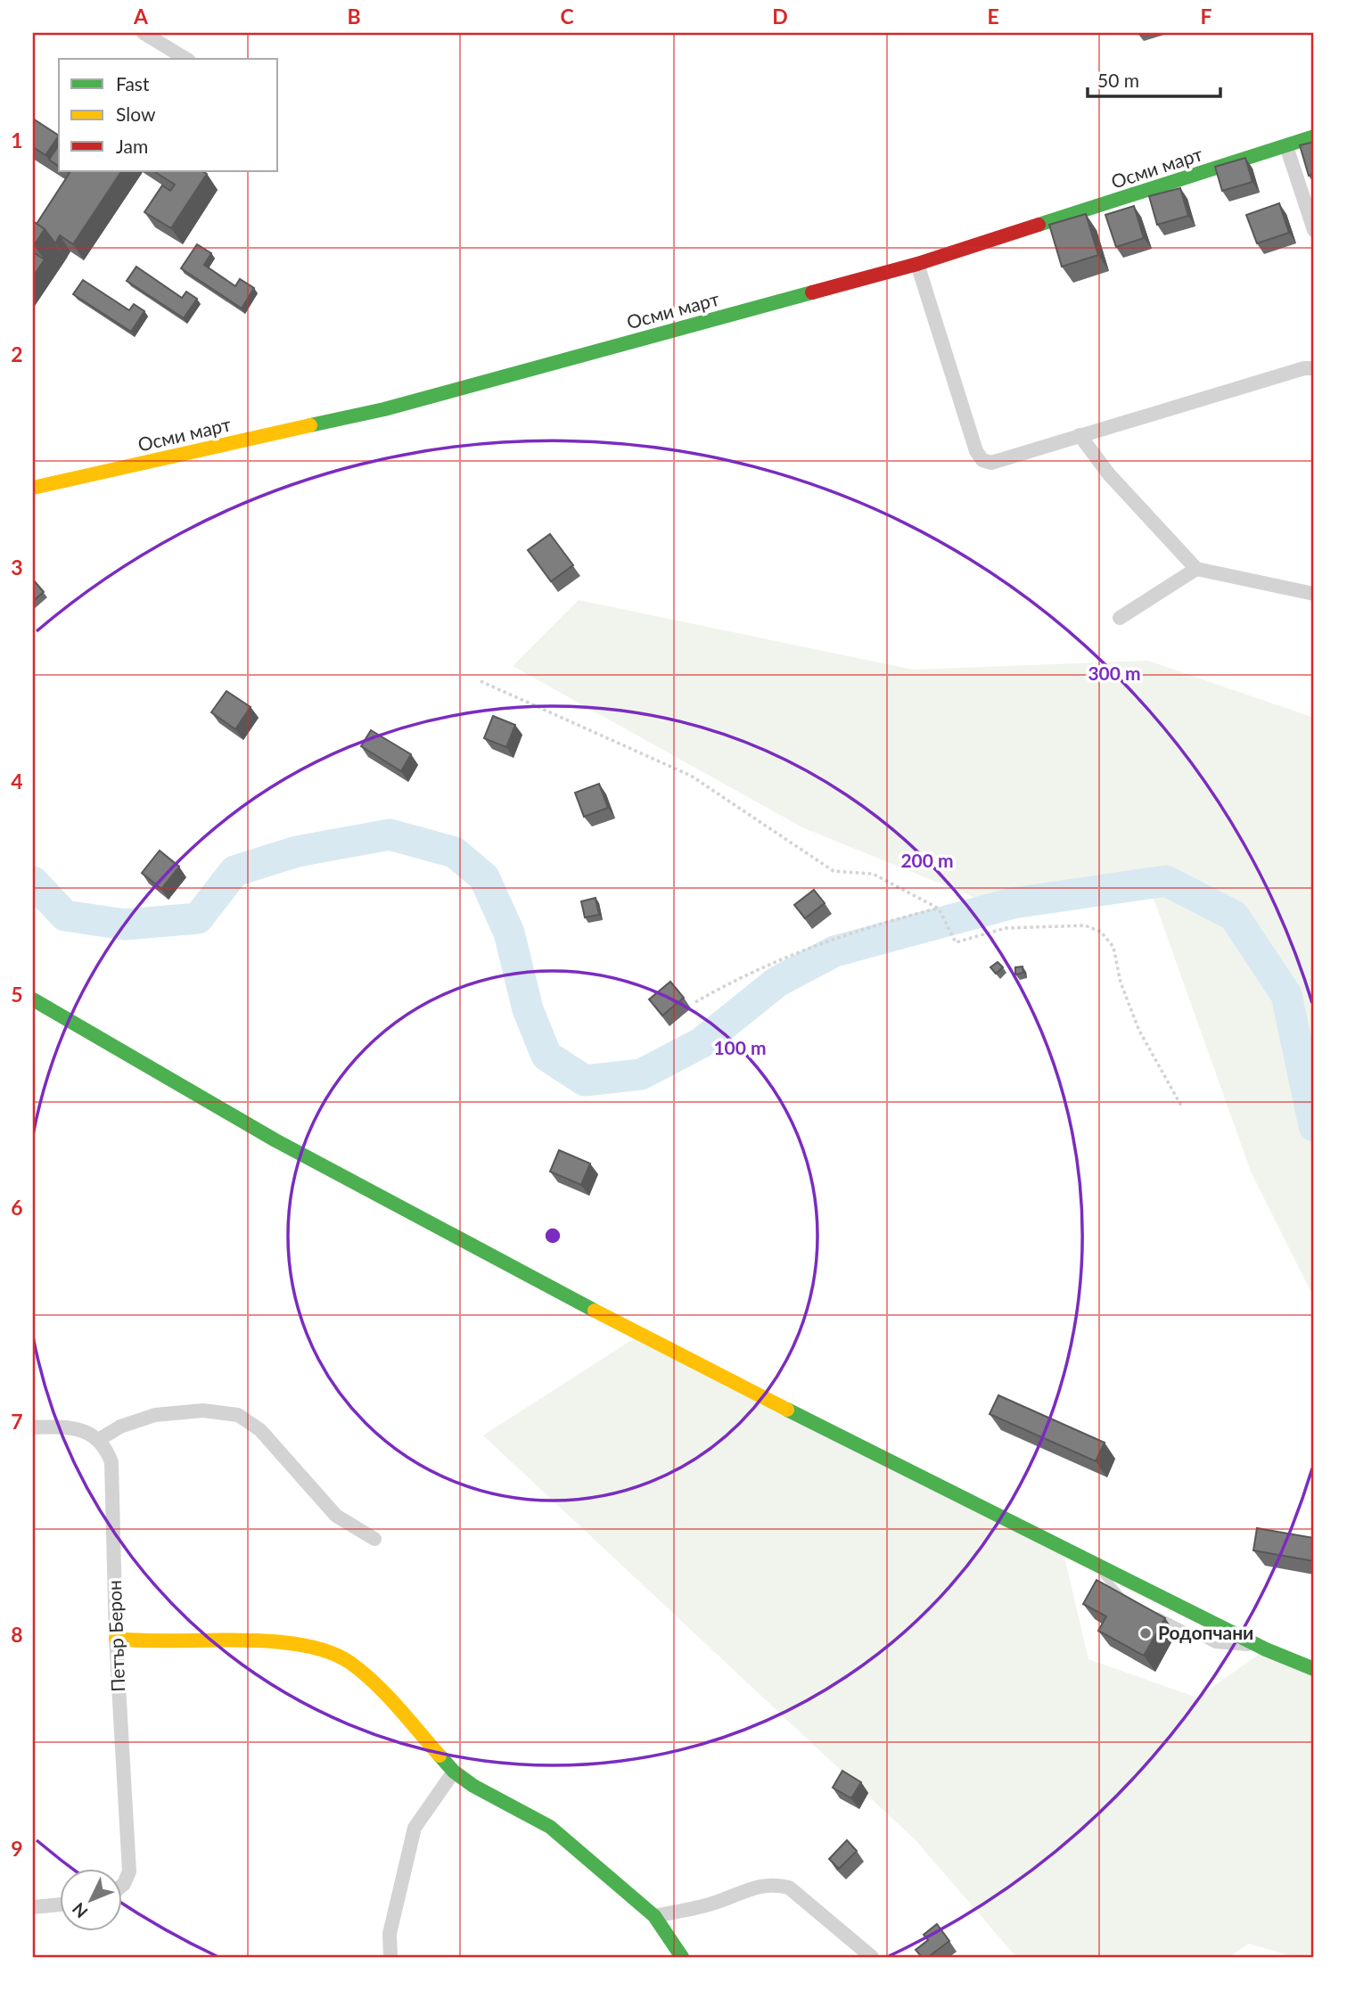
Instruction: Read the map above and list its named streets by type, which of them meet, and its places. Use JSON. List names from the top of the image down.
{
  "streets": {
    "street": ["Осми март", "Петър Берон"]
  },
  "places": ["Родопчани"],
  "legend": ["Fast", "Slow", "Jam"],
  "scale_bar": "50 m",
  "north": "bottom left",
  "grid": {
    "columns": [
      "A",
      "B",
      "C",
      "D",
      "E",
      "F"
    ],
    "rows": [
      "1",
      "2",
      "3",
      "4",
      "5",
      "6",
      "7",
      "8",
      "9"
    ]
  },
  "rings": ["300 m", "200 m", "100 m"]
}
